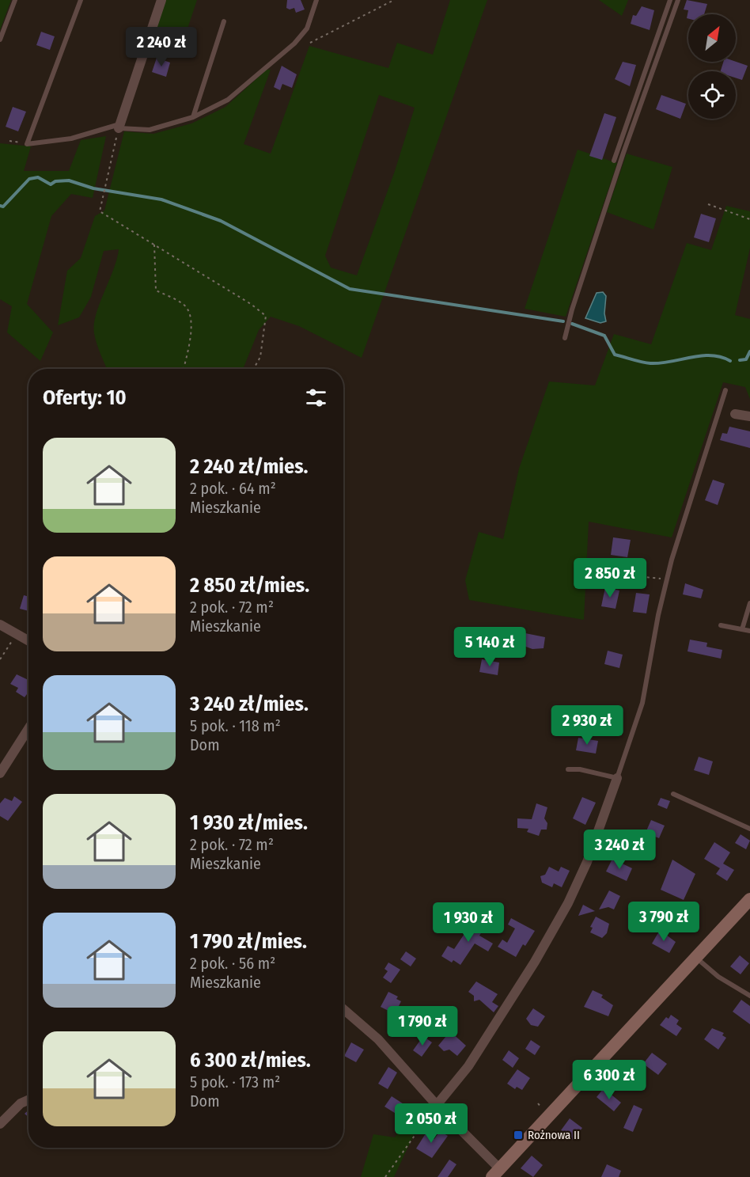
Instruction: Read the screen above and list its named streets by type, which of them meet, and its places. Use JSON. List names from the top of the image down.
{
  "places": {
    "transit": ["Rożnowa II"]
  },
  "north": "top right",
  "page": {
    "price": [
      "2 240 zł",
      "2 850 zł",
      "5 140 zł",
      "2 930 zł",
      "3 240 zł",
      "3 790 zł",
      "1 930 zł",
      "1 790 zł",
      "6 300 zł",
      "2 050 zł"
    ],
    "heading": "Oferty: 10",
    "list": [
      {
        "name": "2 240 zł/mies.",
        "note": "2 pok. · 64 m² · Mieszkanie"
      },
      {
        "name": "2 850 zł/mies.",
        "note": "2 pok. · 72 m² · Mieszkanie"
      },
      {
        "name": "3 240 zł/mies.",
        "note": "5 pok. · 118 m² · Dom"
      },
      {
        "name": "1 930 zł/mies.",
        "note": "2 pok. · 72 m² · Mieszkanie"
      },
      {
        "name": "1 790 zł/mies.",
        "note": "2 pok. · 56 m² · Mieszkanie"
      },
      {
        "name": "6 300 zł/mies.",
        "note": "5 pok. · 173 m² · Dom"
      }
    ]
  }
}
